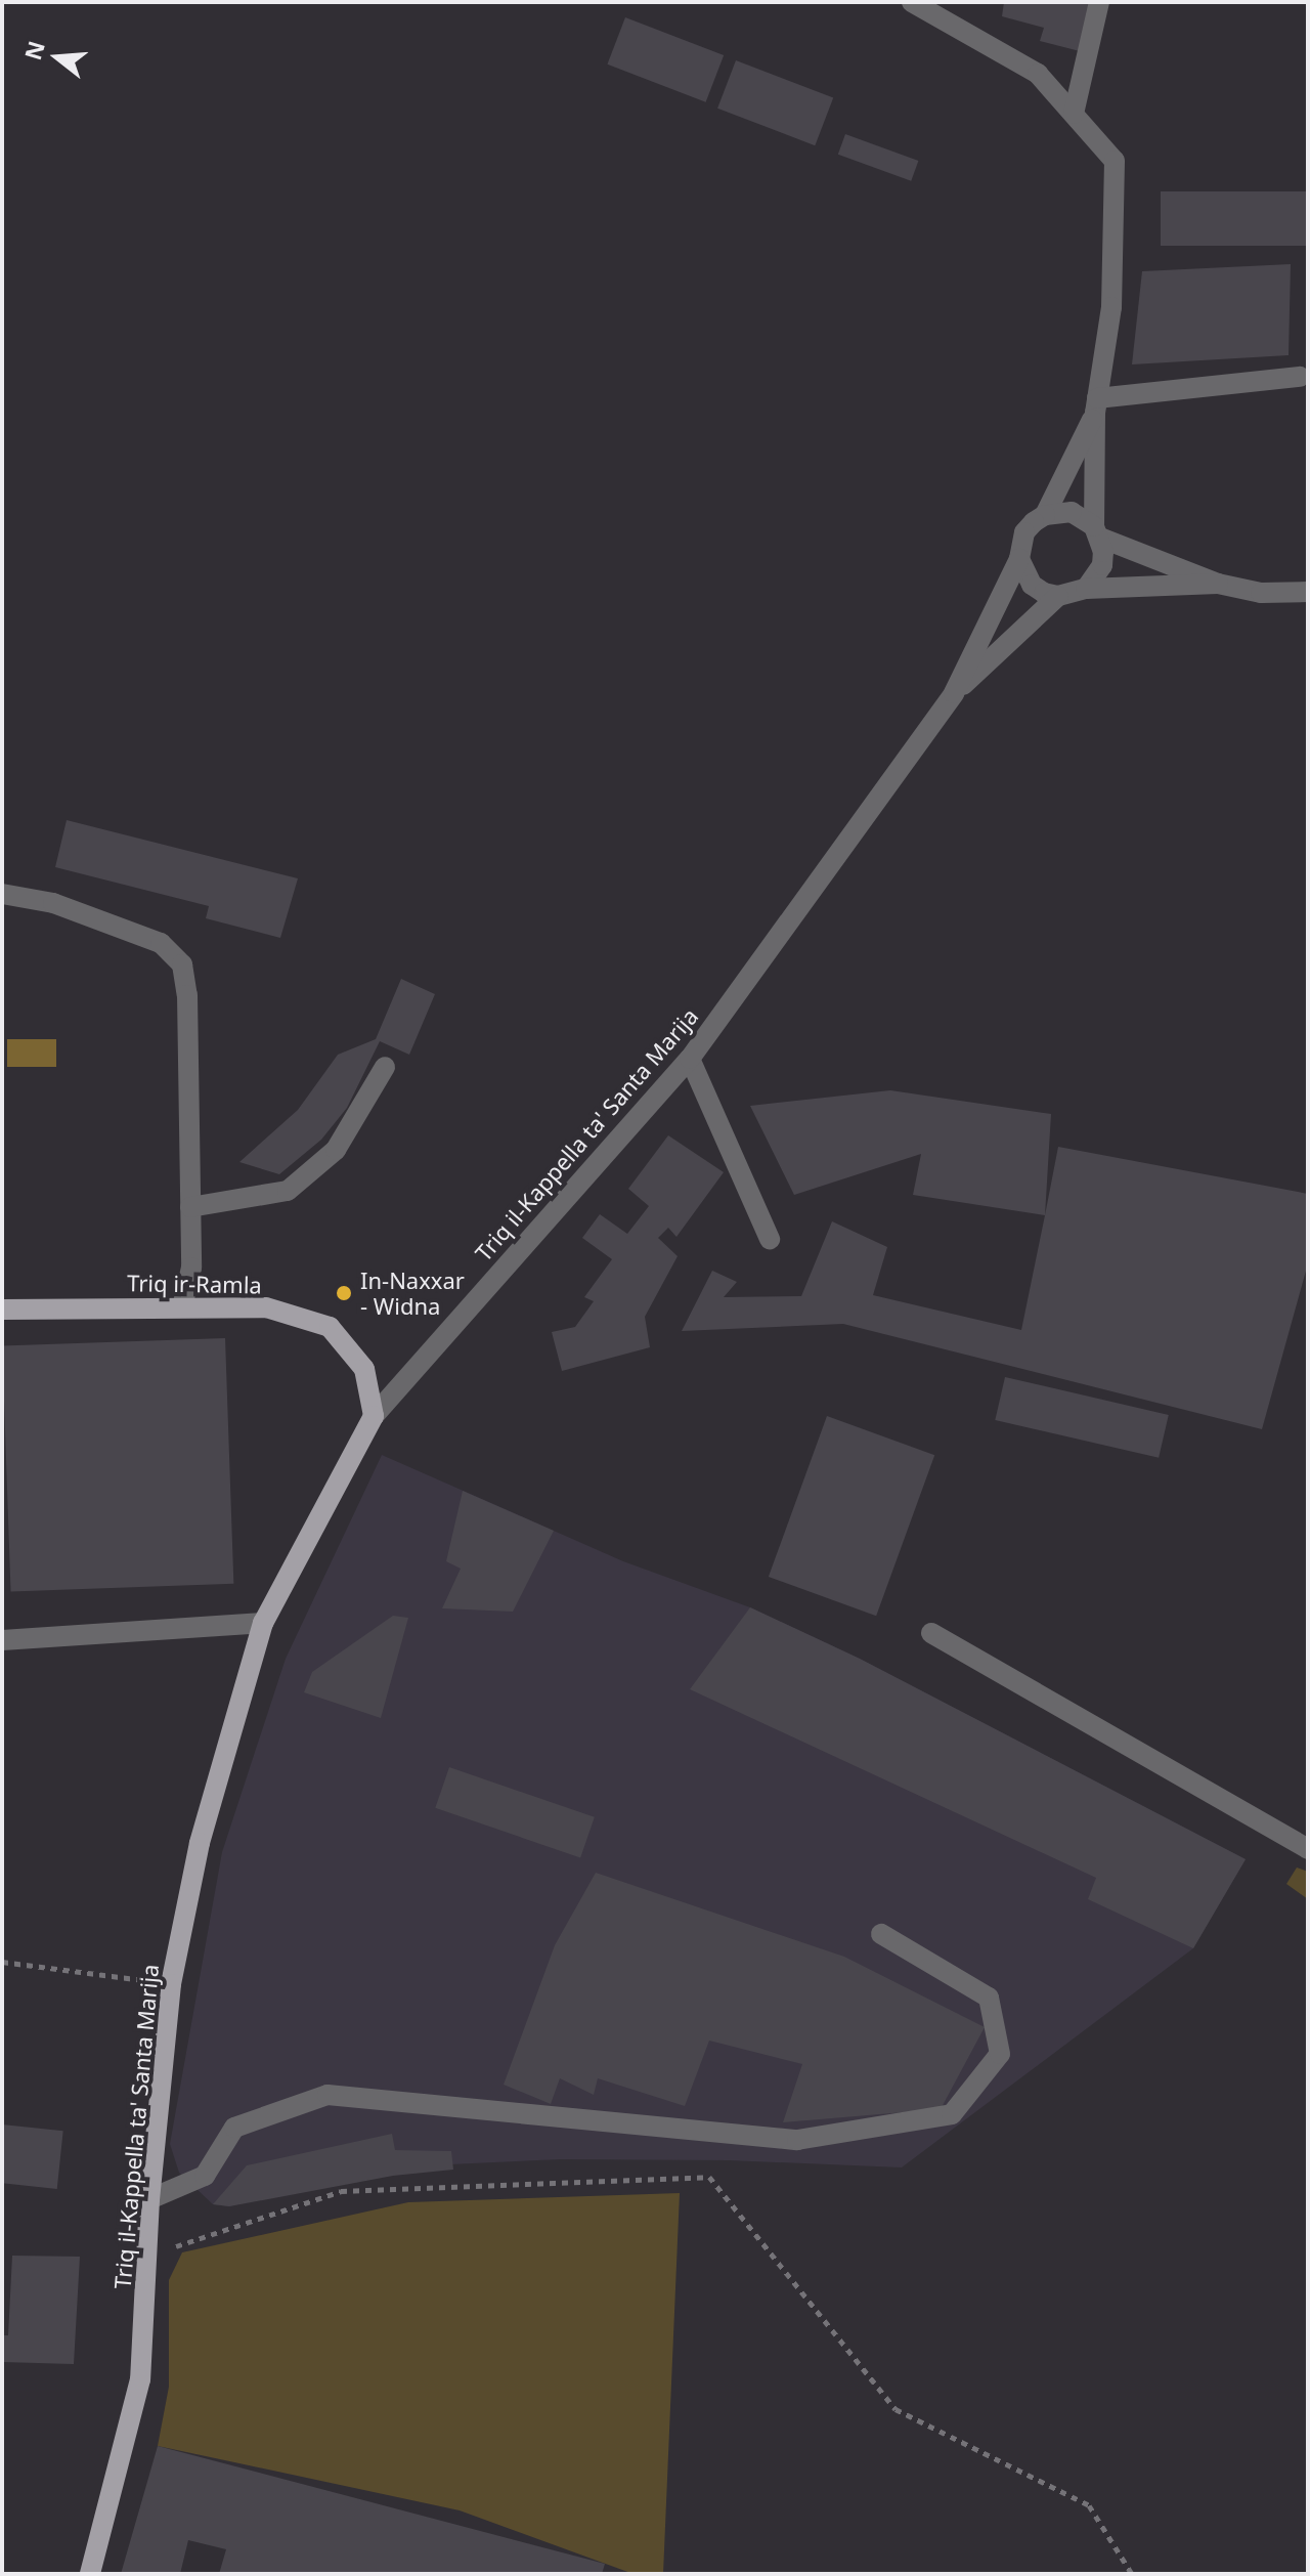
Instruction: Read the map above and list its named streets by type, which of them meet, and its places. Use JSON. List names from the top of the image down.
{
  "streets": {
    "main road": ["Triq il-Kappella ta' Santa Marija", "Triq ir-Ramla"]
  },
  "crossings": [
    ["Triq il-Kappella ta' Santa Marija", "Triq ir-Ramla"]
  ],
  "places": ["In-Naxxar - Widna"],
  "north": "left"
}
